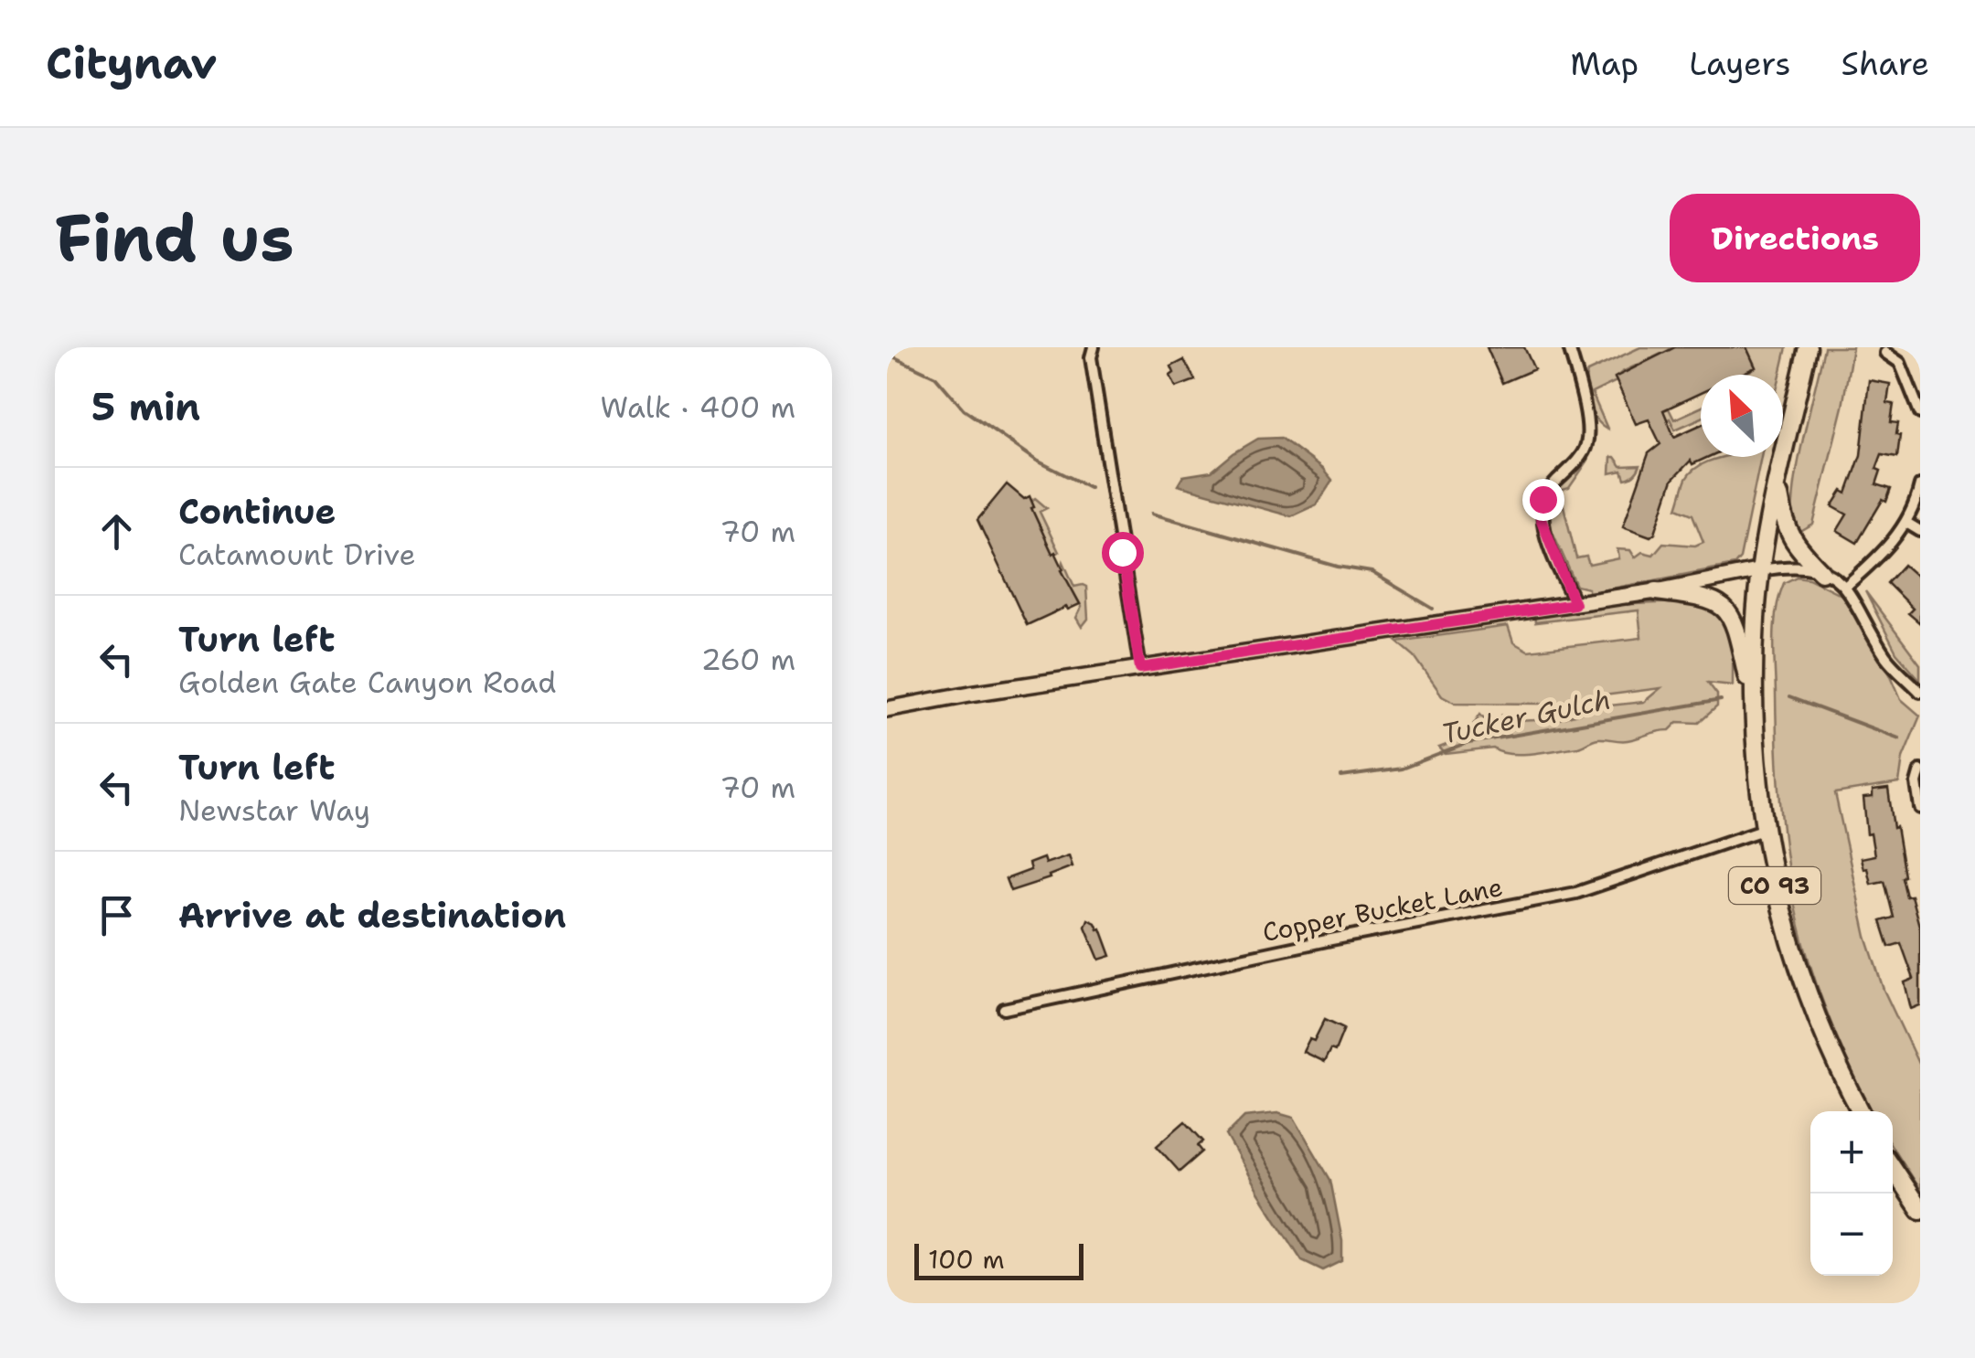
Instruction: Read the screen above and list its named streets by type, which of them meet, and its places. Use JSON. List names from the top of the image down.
{
  "streets": {
    "highway": ["CO 93"],
    "street": ["Copper Bucket Lane"]
  },
  "crossings": [
    ["CO 93", "Copper Bucket Lane"]
  ],
  "water": ["Tucker Gulch"],
  "scale_bar": "100 m",
  "north": "top left",
  "page": {
    "header": "Citynav",
    "nav": ["Map", "Layers", "Share"],
    "buttons": "Directions",
    "title": "Find us",
    "heading": ["5 min", "Walk · 400 m"],
    "list": [
      ["Continue", "Catamount Drive", "70 m"],
      ["Turn left", "Golden Gate Canyon Road", "260 m"],
      ["Turn left", "Newstar Way", "70 m"],
      "Arrive at destination"
    ],
    "map_buttons": ["+", "−"],
    "scale": "100 m"
  }
}
